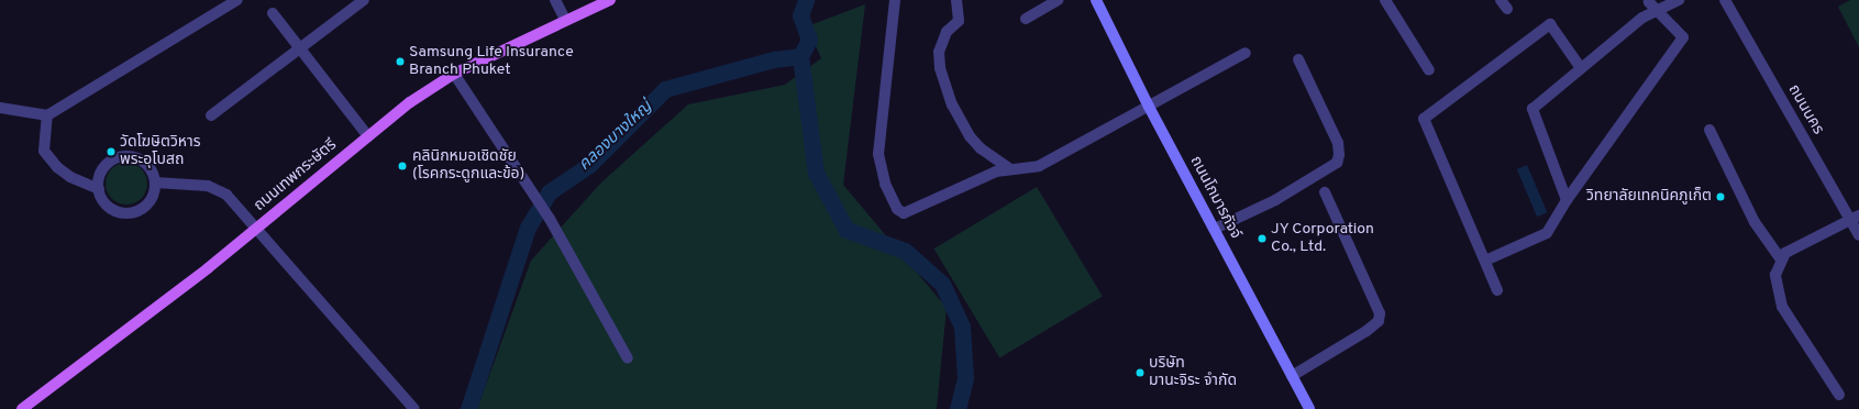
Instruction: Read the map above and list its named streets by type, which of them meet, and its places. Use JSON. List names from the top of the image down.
{
  "streets": {
    "main road": ["ถนนเทพกระษัตรี"],
    "street": ["ถนนนคร", "ถนนโกมารภัจจ์"]
  },
  "water": ["คลองบางใหญ่"],
  "places": [
    "Samsung Life Insurance Branch Phuket",
    "วัดโฆษิตวิหาร พระอุโบสถ",
    "คลินิกหมอเชิดชัย (โรคกระดูกและข้อ)",
    "วิทยาลัยเทคนิคภูเก็ต",
    "JY Corporation Co., Ltd.",
    "บริษัท มานะจิระ จำกัด"
  ]
}
